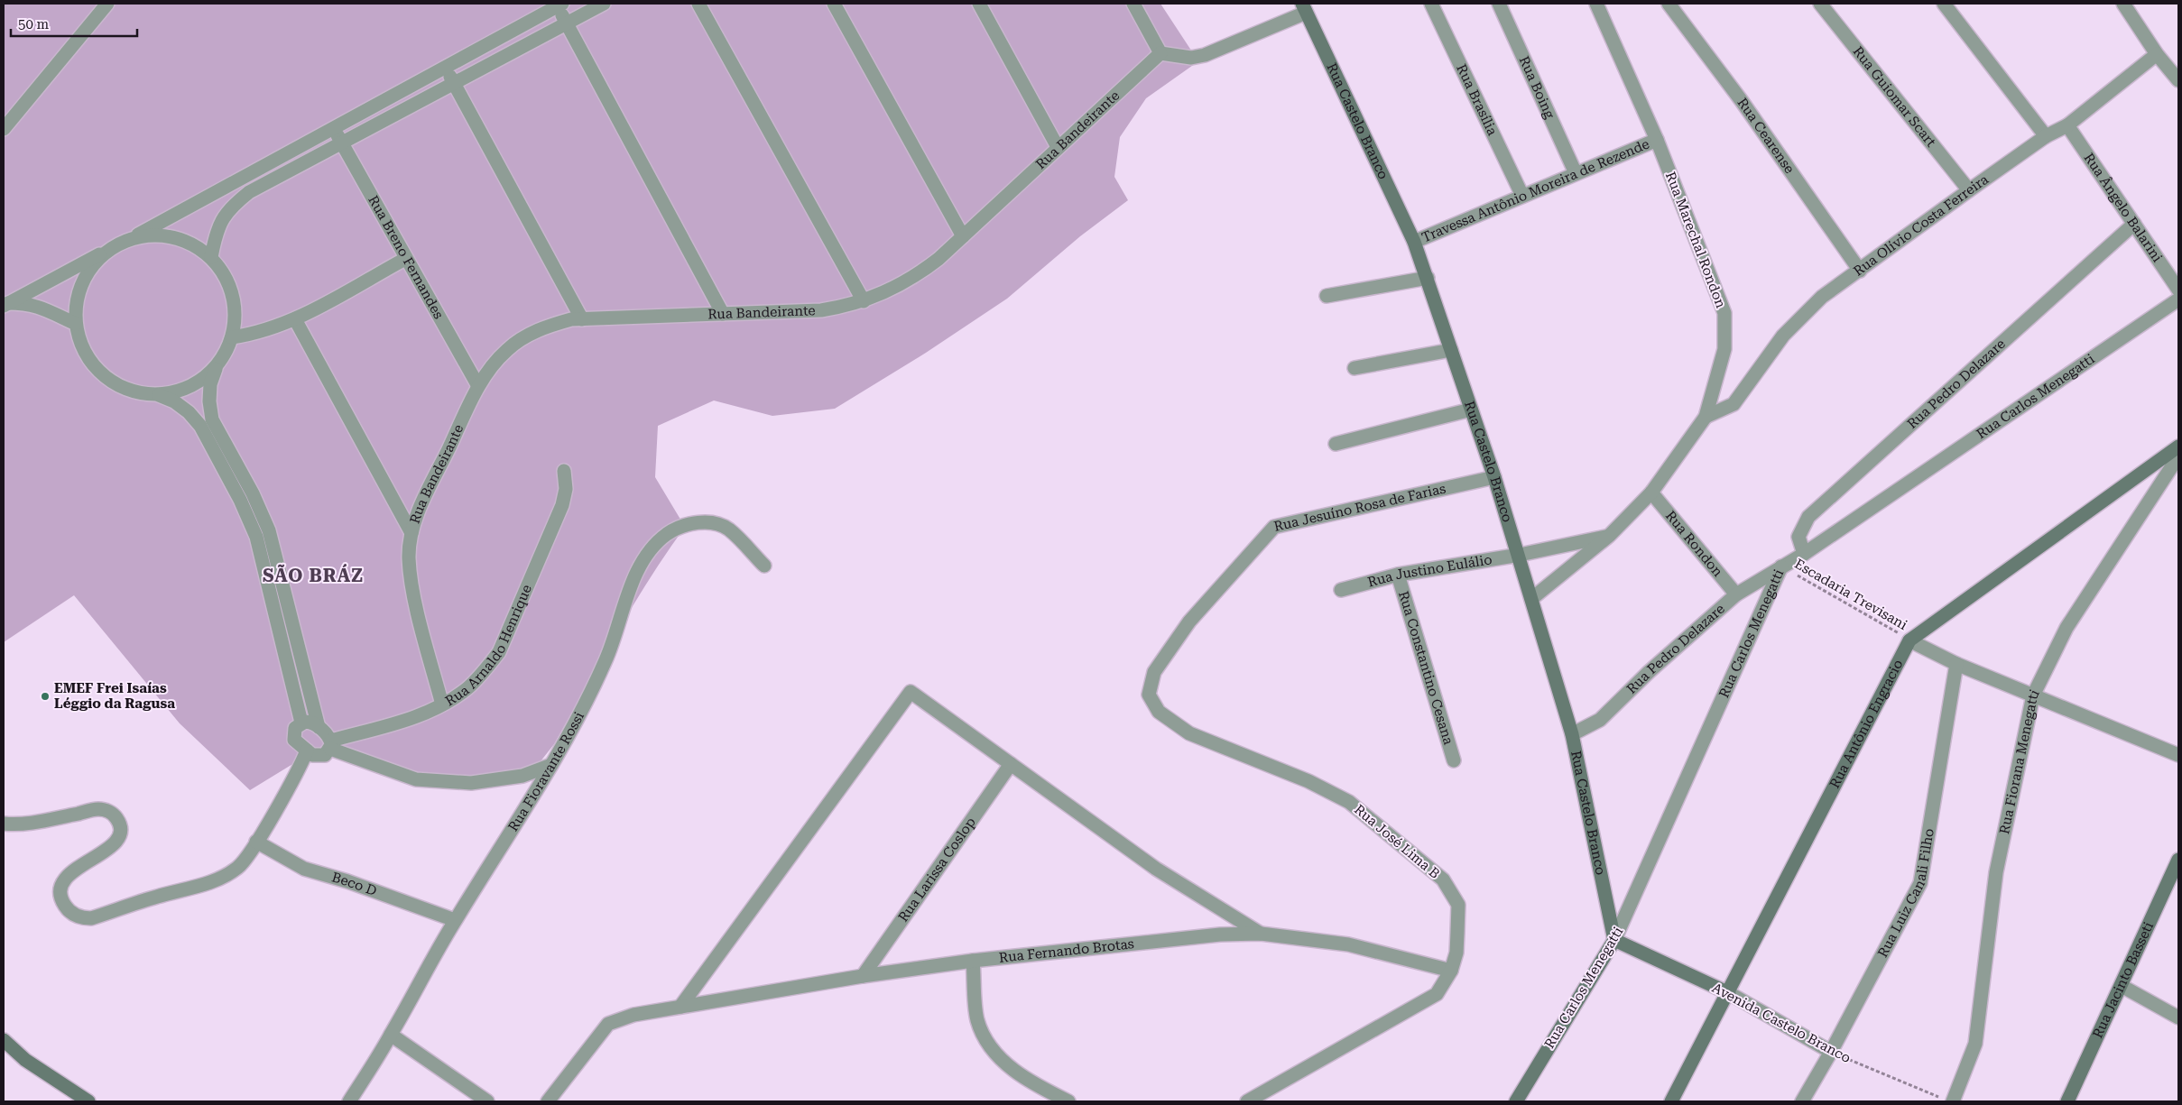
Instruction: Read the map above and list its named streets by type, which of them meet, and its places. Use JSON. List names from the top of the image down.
{
  "streets": {
    "street": [
      "Rua Boing",
      "Rua Guiomar Scart",
      "Rua Brasília",
      "Rua Castelo Branco",
      "Rua Bandeirante",
      "Rua Cearense",
      "Travessa Antônio Moreira de Rezende",
      "Rua Ângelo Balarini",
      "Rua Olívio Costa Ferreira",
      "Rua Marechal Rondon",
      "Rua Breno Fernandes",
      "Rua Pedro Delazare",
      "Rua Carlos Menegatti",
      "Rua Jesuíno Rosa de Farias",
      "Rua Rondon",
      "Rua Justino Eulálio",
      "Rua Arnaldo Henrique",
      "Rua Constantino Cesana",
      "Rua Antônio Engracio",
      "Rua Fiorana Menegatti",
      "Rua Fioravante Rossi",
      "Rua José Lima B",
      "Rua Larissa Coslop",
      "Beco D",
      "Rua Luiz Canali Filho",
      "Rua Fernando Brotas",
      "Rua Jacinto Basseti",
      "Avenida Castelo Branco"
    ],
    "path": ["Escadaria Trevisani"]
  },
  "crossings": [
    ["Rua Boing", "Travessa Antônio Moreira de Rezende"],
    ["Rua Guiomar Scart", "Rua Olívio Costa Ferreira"],
    ["Rua Brasília", "Travessa Antônio Moreira de Rezende"],
    ["Rua Castelo Branco", "Travessa Antônio Moreira de Rezende"],
    ["Rua Castelo Branco", "Rua Marechal Rondon"],
    ["Rua Castelo Branco", "Rua Pedro Delazare"],
    ["Rua Castelo Branco", "Rua Carlos Menegatti"],
    ["Rua Castelo Branco", "Rua Jesuíno Rosa de Farias"],
    ["Rua Castelo Branco", "Rua Justino Eulálio"],
    ["Rua Castelo Branco", "Avenida Castelo Branco"],
    ["Rua Bandeirante", "Rua Breno Fernandes"],
    ["Rua Bandeirante", "Rua Arnaldo Henrique"],
    ["Rua Cearense", "Rua Olívio Costa Ferreira"],
    ["Travessa Antônio Moreira de Rezende", "Rua Marechal Rondon"],
    ["Rua Ângelo Balarini", "Rua Olívio Costa Ferreira"],
    ["Rua Ângelo Balarini", "Rua Pedro Delazare"],
    ["Rua Olívio Costa Ferreira", "Rua Marechal Rondon"],
    ["Rua Marechal Rondon", "Rua Rondon"],
    ["Rua Pedro Delazare", "Rua Carlos Menegatti"],
    ["Rua Pedro Delazare", "Rua Rondon"],
    ["Rua Pedro Delazare", "Escadaria Trevisani"],
    ["Rua Carlos Menegatti", "Escadaria Trevisani"],
    ["Rua Carlos Menegatti", "Avenida Castelo Branco"],
    ["Rua Jesuíno Rosa de Farias", "Rua José Lima B"],
    ["Rua Justino Eulálio", "Rua Constantino Cesana"],
    ["Escadaria Trevisani", "Rua Antônio Engracio"],
    ["Rua Antônio Engracio", "Avenida Castelo Branco"],
    ["Rua Fiorana Menegatti", "Avenida Castelo Branco"],
    ["Rua Fioravante Rossi", "Beco D"],
    ["Rua José Lima B", "Rua Fernando Brotas"],
    ["Rua Larissa Coslop", "Rua Fernando Brotas"],
    ["Rua Luiz Canali Filho", "Avenida Castelo Branco"]
  ],
  "districts": ["SÃO BRÁZ"],
  "places": ["EMEF Frei Isaías Léggio da Ragusa"],
  "scale_bar": "50 m"
}
